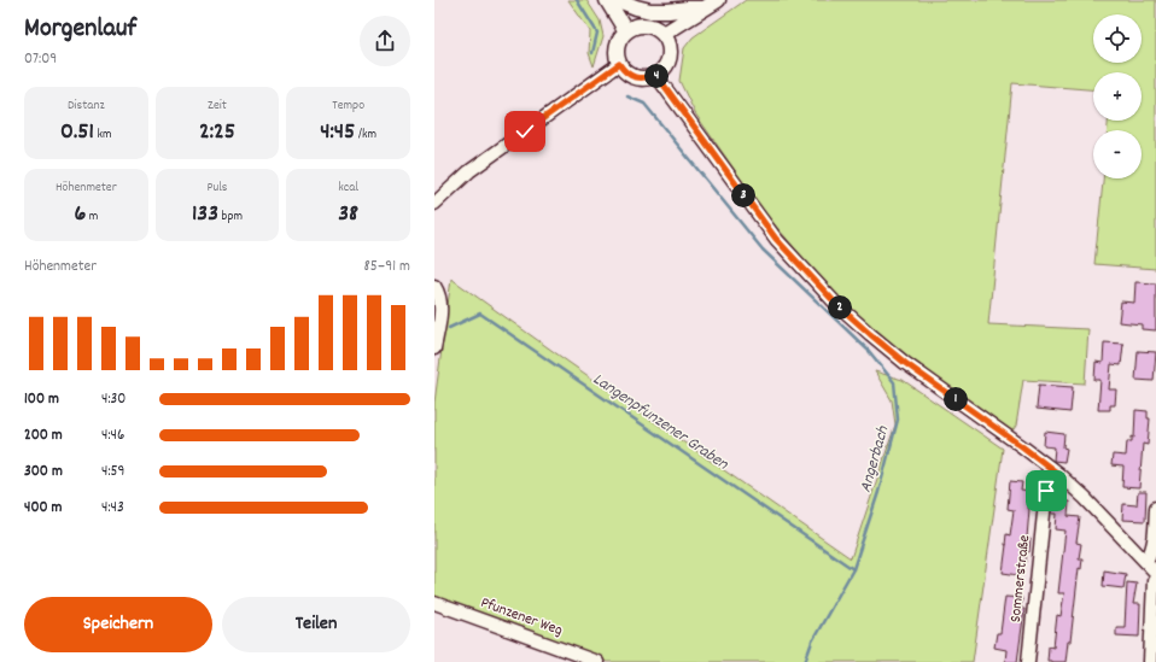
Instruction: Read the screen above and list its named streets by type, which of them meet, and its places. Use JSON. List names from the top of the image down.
{
  "streets": {
    "street": ["Sommerstraße", "Pfunzener Weg"]
  },
  "water": ["Langenpfunzener Graben", "Angerbach"],
  "page": {
    "heading": ["Morgenlauf", "07:09"],
    "map_buttons": ["+", "−"],
    "pins": [
      "4",
      "3",
      "2",
      "1"
    ],
    "stats": [
      ["Distanz", "0.51 km"],
      ["Zeit", "2:25"],
      ["Tempo", "4:45 /km"],
      ["Höhenmeter", "6 m"],
      ["Puls", "133 bpm"],
      ["kcal", "38"]
    ],
    "chart": ["Höhenmeter", "85–91 m"],
    "list": [
      {
        "name": "100 m",
        "note": "4:30"
      },
      {
        "name": "200 m",
        "note": "4:46"
      },
      {
        "name": "300 m",
        "note": "4:59"
      },
      {
        "name": "400 m",
        "note": "4:43"
      }
    ],
    "buttons": ["Speichern", "Teilen"]
  }
}
